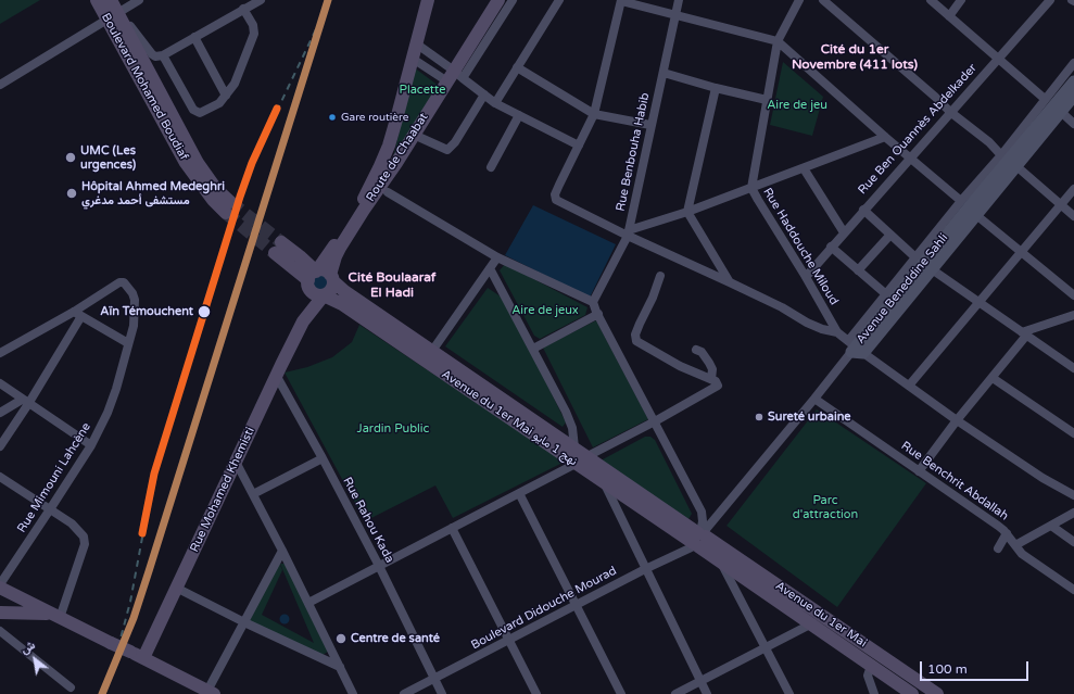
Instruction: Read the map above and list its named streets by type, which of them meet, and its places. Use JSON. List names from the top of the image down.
{
  "streets": {
    "main road": [
      "Boulevard Mohamed Boudiaf",
      "Route de Chaabat",
      "Avenue du 1er Mai نهج 1 مايو",
      "Rue Mohamed Khemisti",
      "Avenue du 1er Mai"
    ],
    "street": [
      "Rue Ben Ouannès Abdelkader",
      "Rue Benbouha Habib",
      "Rue Haddouche Miloud",
      "Avenue Beneddine Sahli",
      "Rue Mimouni Lahcène",
      "Rue Benchrit Abdallah",
      "Rue Rahou Kada",
      "Boulevard Didouche Mourad"
    ]
  },
  "crossings": [
    ["Rue Ben Ouannès Abdelkader", "Rue Haddouche Miloud"],
    ["Route de Chaabat", "Avenue du 1er Mai نهج 1 مايو"],
    ["Route de Chaabat", "Rue Mohamed Khemisti"],
    ["Rue Haddouche Miloud", "Avenue Beneddine Sahli"],
    ["Avenue du 1er Mai نهج 1 مايو", "Rue Mohamed Khemisti"],
    ["Avenue du 1er Mai نهج 1 مايو", "Boulevard Didouche Mourad"],
    ["Avenue du 1er Mai نهج 1 مايو", "Avenue du 1er Mai"],
    ["Rue Mohamed Khemisti", "Rue Rahou Kada"],
    ["Rue Rahou Kada", "Boulevard Didouche Mourad"],
    ["Boulevard Didouche Mourad", "Avenue du 1er Mai"]
  ],
  "districts": ["Cité du 1er Novembre (411 lots)", "Cité Boulaaraf El Hadi"],
  "parks": [
    "Placette",
    "Aire de jeu",
    "Aire de jeux",
    "Jardin Public",
    "Parc d'attraction"
  ],
  "places": [
    "Gare routière",
    "UMC (Les urgences)",
    "Hôpital Ahmed Medeghri مستشفى أحمد مدغري",
    "Aïn Témouchent",
    "Sureté urbaine",
    "Centre de santé"
  ],
  "scale_bar": "100 m",
  "north": "top left"
}
